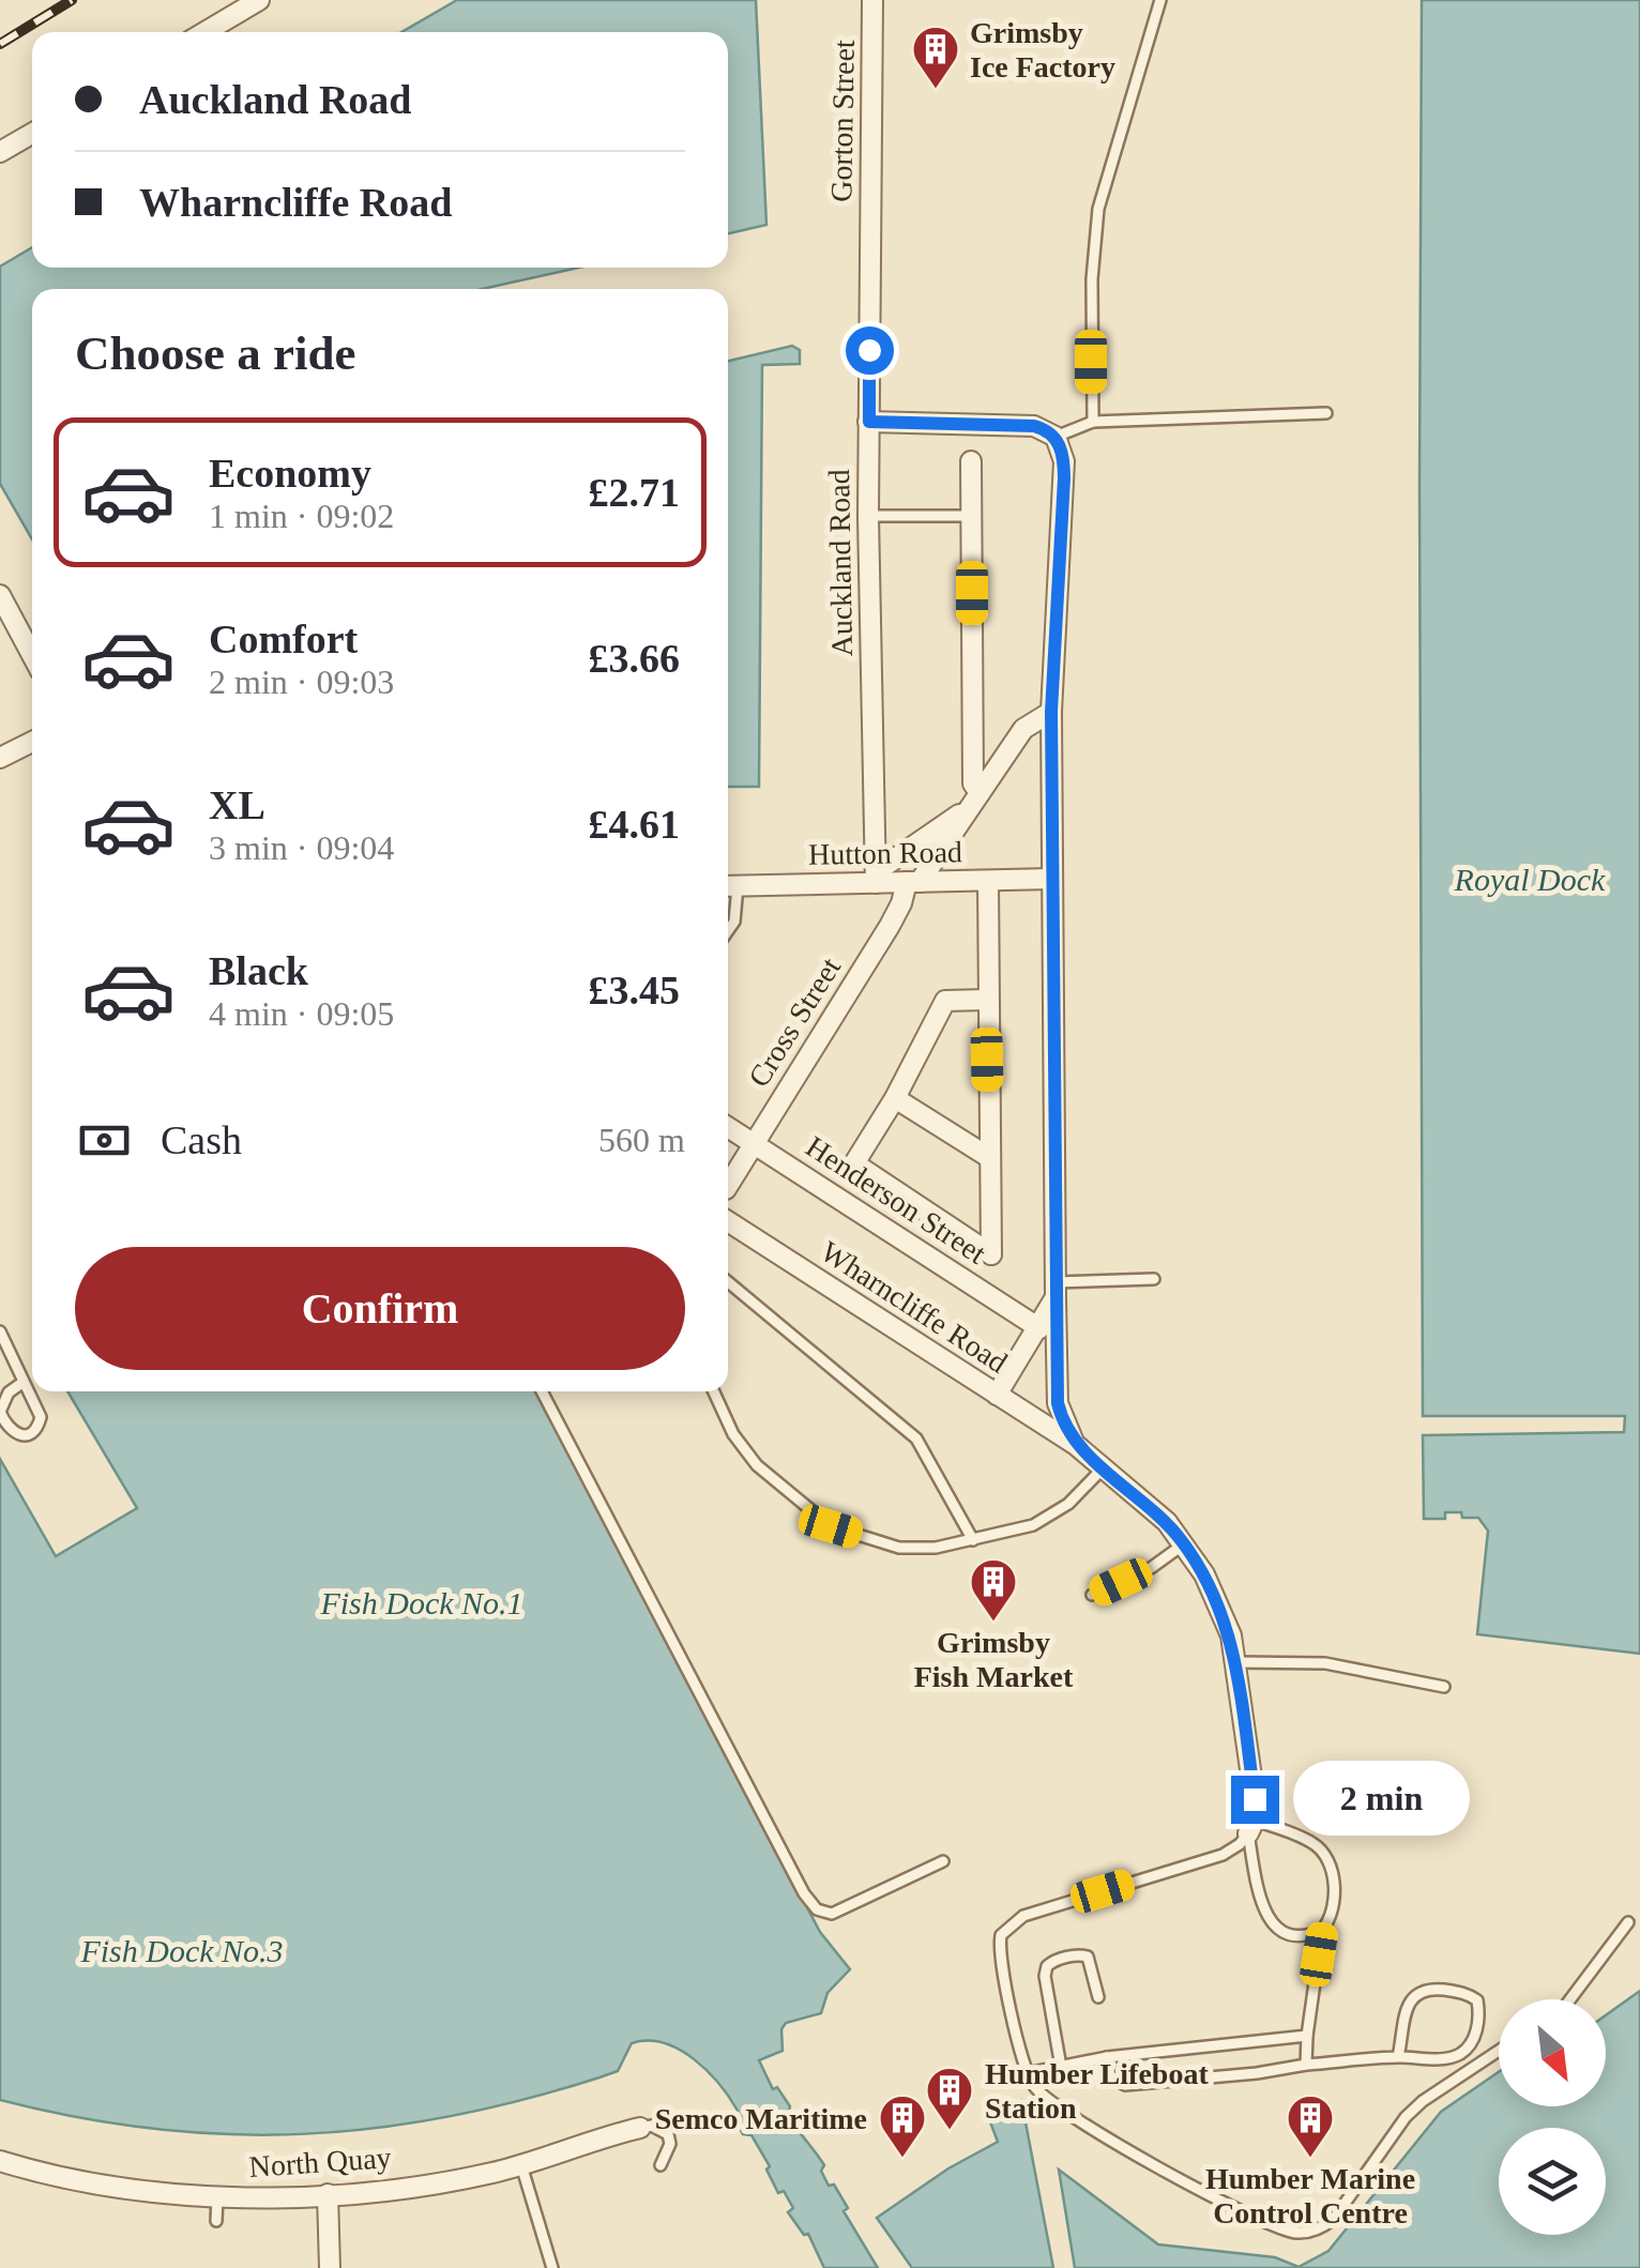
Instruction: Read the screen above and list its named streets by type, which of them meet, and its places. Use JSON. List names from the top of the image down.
{
  "streets": {
    "street": [
      "Gorton Street",
      "Auckland Road",
      "Hutton Road",
      "Cross Street",
      "Henderson Street",
      "Wharncliffe Road",
      "North Quay"
    ]
  },
  "crossings": [
    ["Gorton Street", "Auckland Road"],
    ["Auckland Road", "Hutton Road"],
    ["Auckland Road", "Cross Street"],
    ["Hutton Road", "Cross Street"],
    ["Cross Street", "Henderson Street"]
  ],
  "water": ["Royal Dock", "Fish Dock No.1", "Fish Dock No.3"],
  "places": {
    "building": [
      "Grimsby Ice Factory",
      "Grimsby Fish Market",
      "Humber Lifeboat Station",
      "Semco Maritime",
      "Humber Marine Control Centre"
    ]
  },
  "north": "bottom right",
  "page": {
    "banner": ["Auckland Road", "Wharncliffe Road"],
    "heading": "Choose a ride",
    "list": [
      {
        "name": "Economy",
        "note": "1 min · 09:02",
        "value": "£2.71"
      },
      {
        "name": "Comfort",
        "note": "2 min · 09:03",
        "value": "£3.66"
      },
      {
        "name": "XL",
        "note": "3 min · 09:04",
        "value": "£4.61"
      },
      {
        "name": "Black",
        "note": "4 min · 09:05",
        "value": "£3.45"
      }
    ],
    "pay": ["Cash", "560 m"],
    "buttons": "Confirm",
    "bubble": "2 min"
  }
}
